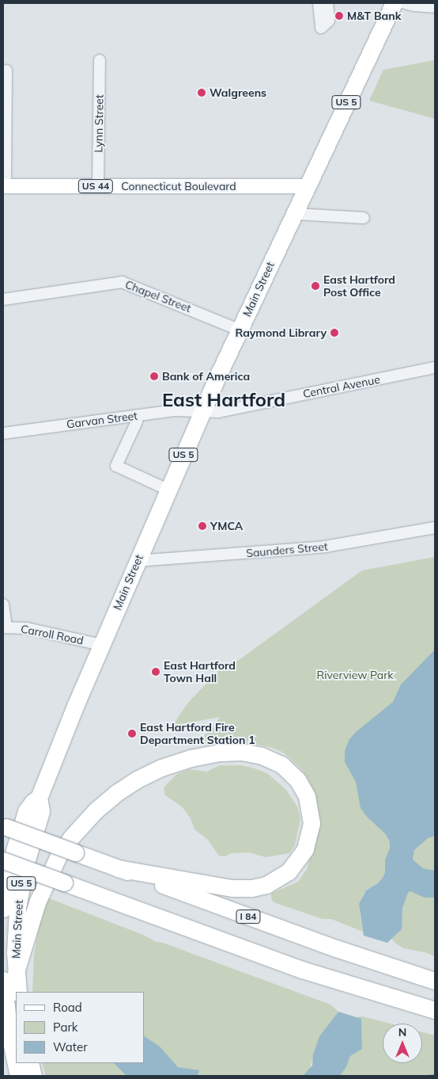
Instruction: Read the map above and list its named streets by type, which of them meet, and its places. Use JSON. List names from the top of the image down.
{
  "streets": {
    "highway": ["US 5", "Main Street", "I 84"],
    "main road": ["US 44", "Connecticut Boulevard"],
    "street": [
      "Lynn Street",
      "Chapel Street",
      "Central Avenue",
      "Garvan Street",
      "Saunders Street",
      "Carroll Road"
    ]
  },
  "crossings": [
    ["Lynn Street", "Connecticut Boulevard"],
    ["Connecticut Boulevard", "Main Street"],
    ["Main Street", "Chapel Street"],
    ["Main Street", "Central Avenue"],
    ["Main Street", "Garvan Street"],
    ["Main Street", "Saunders Street"],
    ["Main Street", "Carroll Road"],
    ["Central Avenue", "Garvan Street"]
  ],
  "districts": ["East Hartford"],
  "parks": ["Riverview Park"],
  "places": [
    "M&T Bank",
    "Walgreens",
    "East Hartford Post Office",
    "Raymond Library",
    "Bank of America",
    "YMCA",
    "East Hartford Town Hall",
    "East Hartford Fire Department Station 1"
  ],
  "legend": ["Road", "Park", "Water"],
  "north": "top"
}
